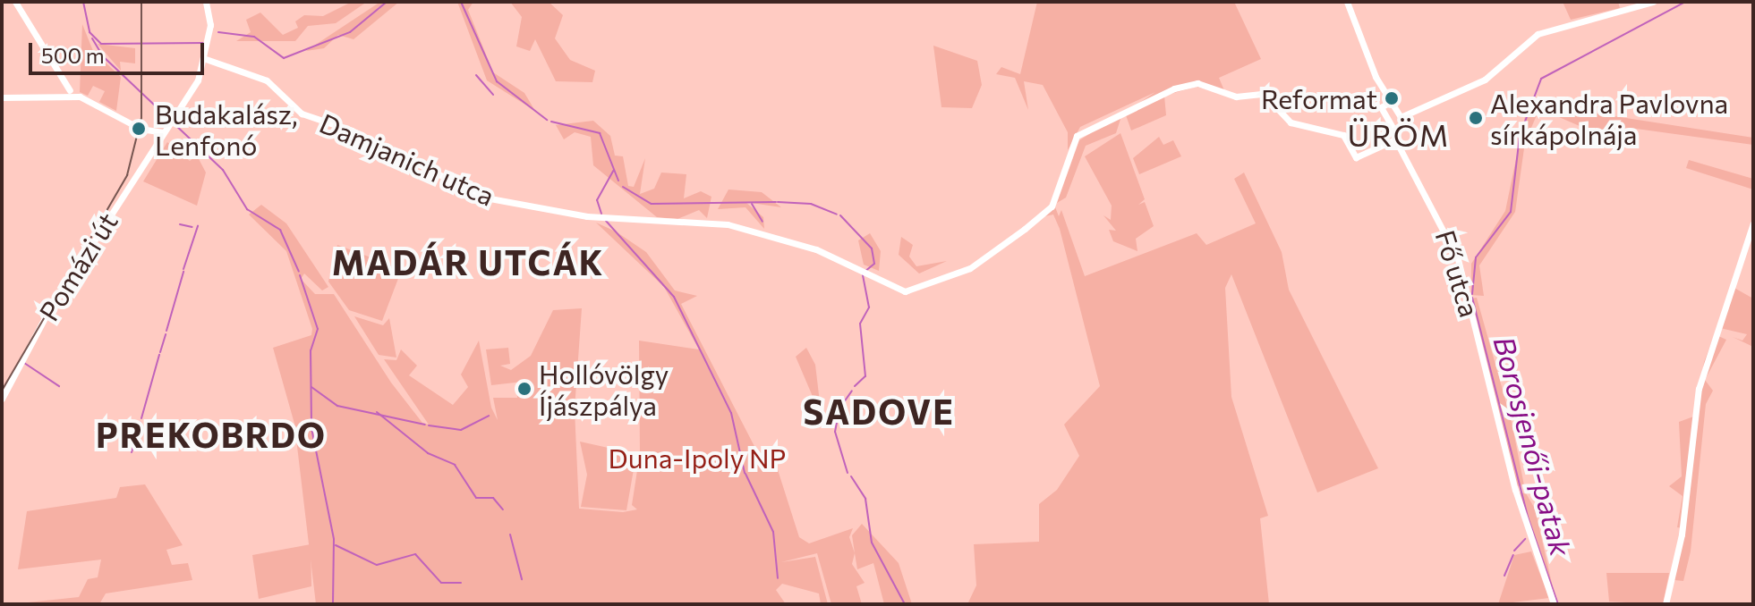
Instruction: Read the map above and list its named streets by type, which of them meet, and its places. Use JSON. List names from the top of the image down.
{
  "streets": {
    "main road": ["Damjanich utca", "Pomázi út", "Fő utca"]
  },
  "crossings": [
    ["Damjanich utca", "Pomázi út"],
    ["Damjanich utca", "Fő utca"]
  ],
  "districts": [
    "ÜRÖM",
    "MADÁR UTCÁK",
    "SADOVE",
    "PREKOBRDO"
  ],
  "water": ["Borosjenői-patak"],
  "parks": ["Duna-Ipoly NP"],
  "places": [
    "Reformat",
    "Alexandra Pavlovna sírkápolnája",
    "Budakalász, Lenfonó",
    "Hollóvölgy Íjászpálya"
  ],
  "scale_bar": "500 m"
}
